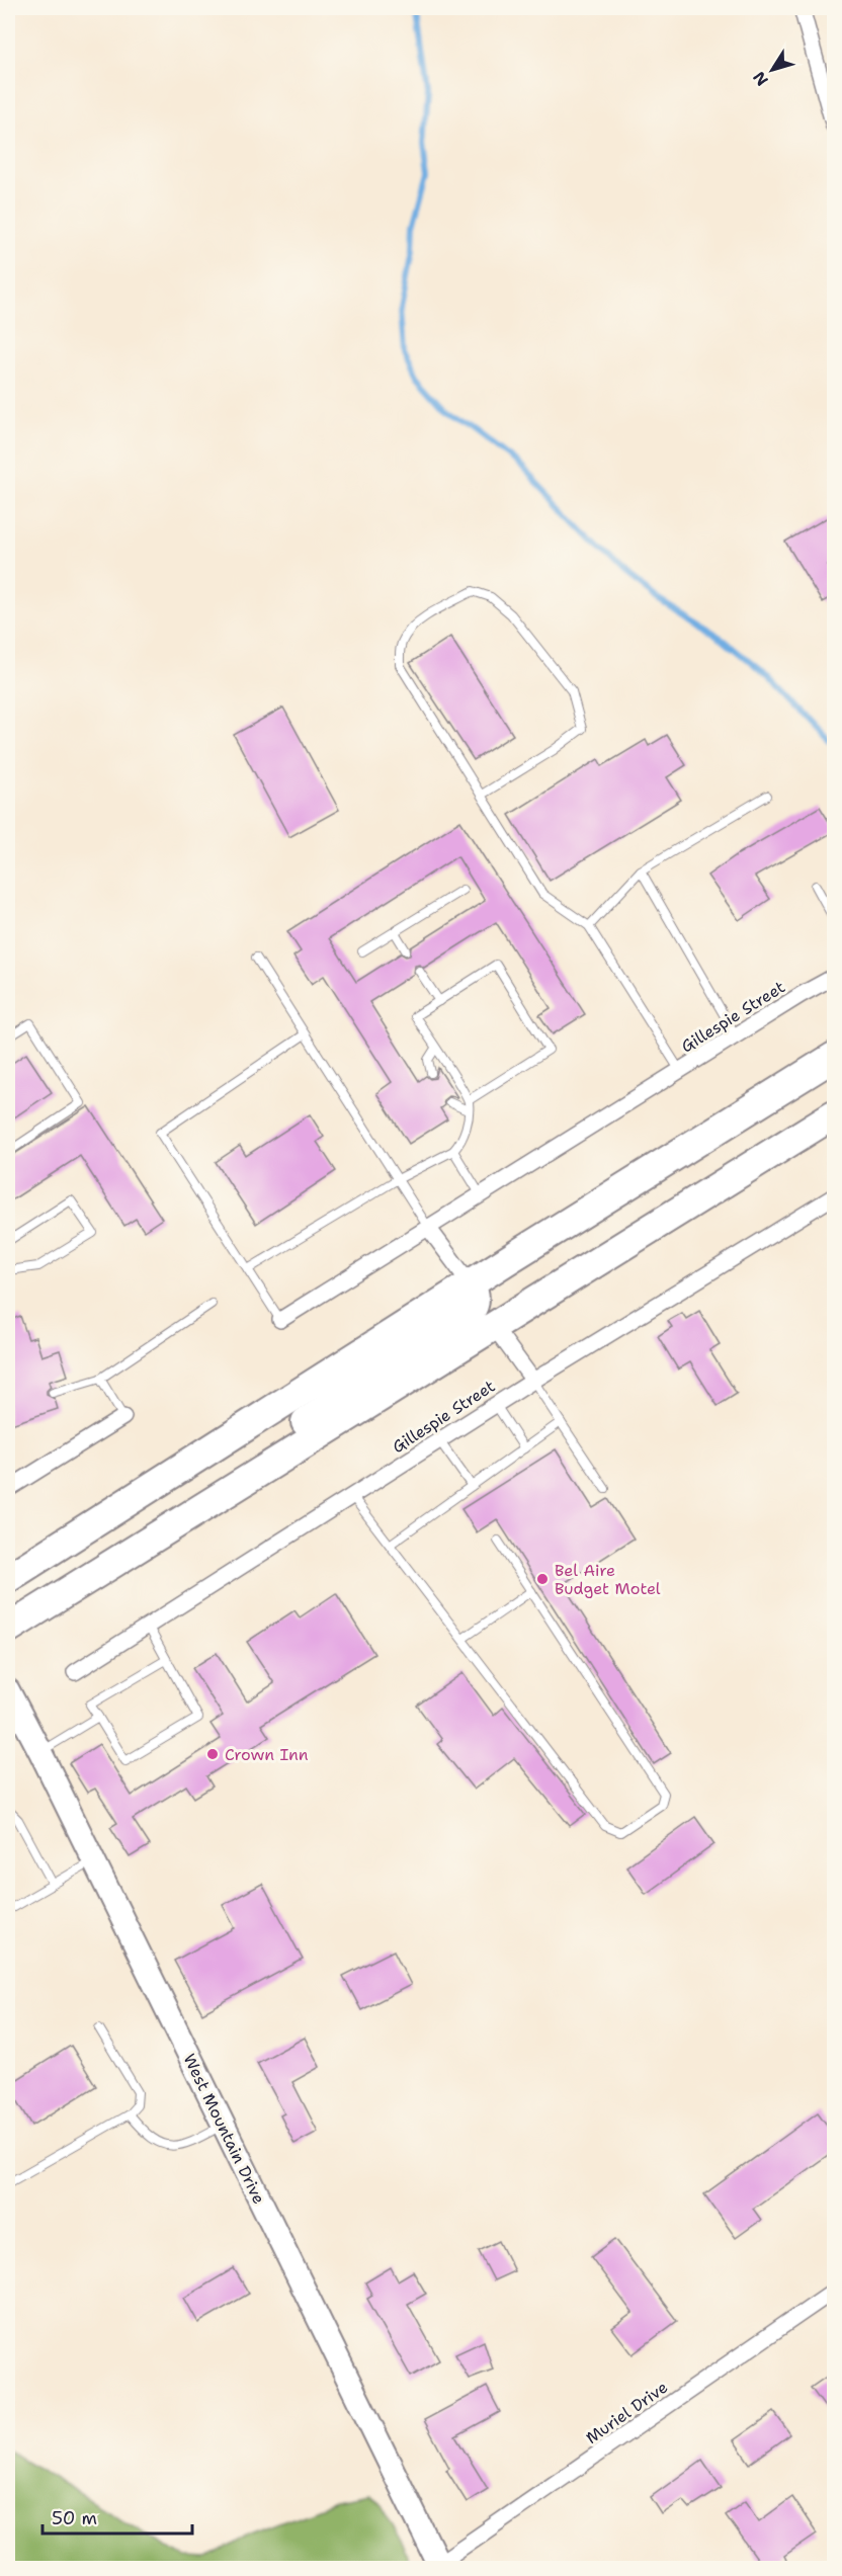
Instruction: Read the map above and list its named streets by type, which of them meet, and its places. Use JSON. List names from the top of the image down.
{
  "streets": {
    "street": ["Gillespie Street", "West Mountain Drive", "Muriel Drive"]
  },
  "crossings": [
    ["West Mountain Drive", "Muriel Drive"]
  ],
  "places": ["Bel Aire Budget Motel", "Crown Inn"],
  "scale_bar": "50 m",
  "north": "bottom left"
}
